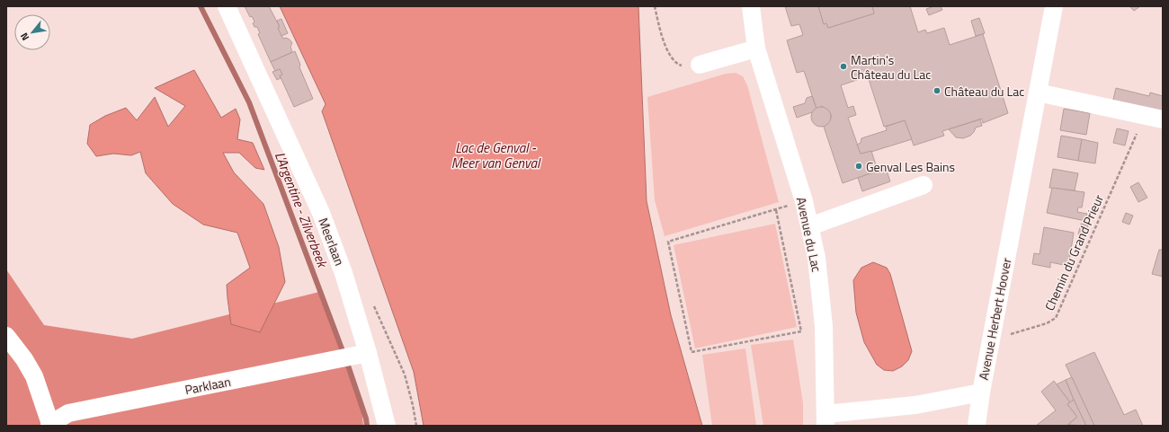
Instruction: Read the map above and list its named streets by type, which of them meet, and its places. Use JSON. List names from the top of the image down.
{
  "streets": {
    "street": [
      "Avenue du Lac",
      "Meerlaan",
      "Avenue Herbert Hoover",
      "Parklaan"
    ],
    "path": ["Chemin du Grand Prieur"]
  },
  "crossings": [
    ["Avenue du Lac", "Avenue Herbert Hoover"],
    ["Meerlaan", "Parklaan"],
    ["Chemin du Grand Prieur", "Avenue Herbert Hoover"]
  ],
  "water": ["Lac de Genval - Meer van Genval", "L'Argentine - Zilverbeek"],
  "places": ["Martin's Château du Lac", "Château du Lac", "Genval Les Bains"],
  "north": "bottom left"
}
